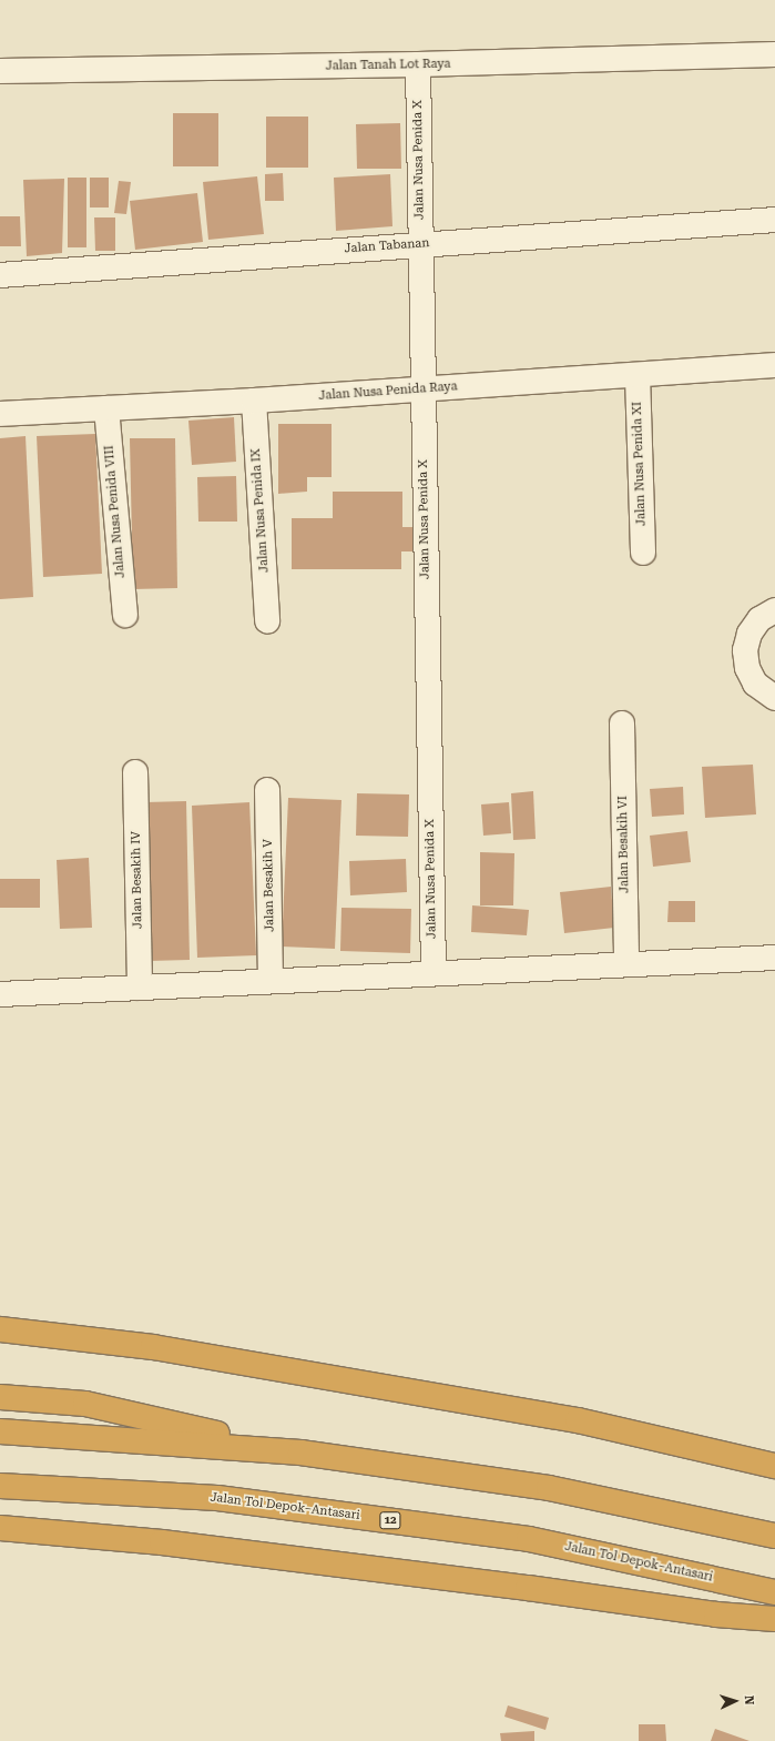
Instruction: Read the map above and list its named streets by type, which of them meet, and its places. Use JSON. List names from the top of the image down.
{
  "streets": {
    "highway": ["Jalan Tol Depok–Antasari", "12"],
    "street": [
      "Jalan Tanah Lot Raya",
      "Jalan Nusa Penida X",
      "Jalan Tabanan",
      "Jalan Nusa Penida Raya",
      "Jalan Nusa Penida XI",
      "Jalan Nusa Penida IX",
      "Jalan Nusa Penida VIII",
      "Jalan Besakih VI",
      "Jalan Besakih IV",
      "Jalan Besakih V"
    ]
  },
  "crossings": [
    ["Jalan Tanah Lot Raya", "Jalan Nusa Penida X"],
    ["Jalan Nusa Penida X", "Jalan Tabanan"],
    ["Jalan Nusa Penida X", "Jalan Nusa Penida Raya"],
    ["Jalan Nusa Penida Raya", "Jalan Nusa Penida XI"],
    ["Jalan Nusa Penida Raya", "Jalan Nusa Penida IX"],
    ["Jalan Nusa Penida Raya", "Jalan Nusa Penida VIII"]
  ],
  "north": "right"
}
